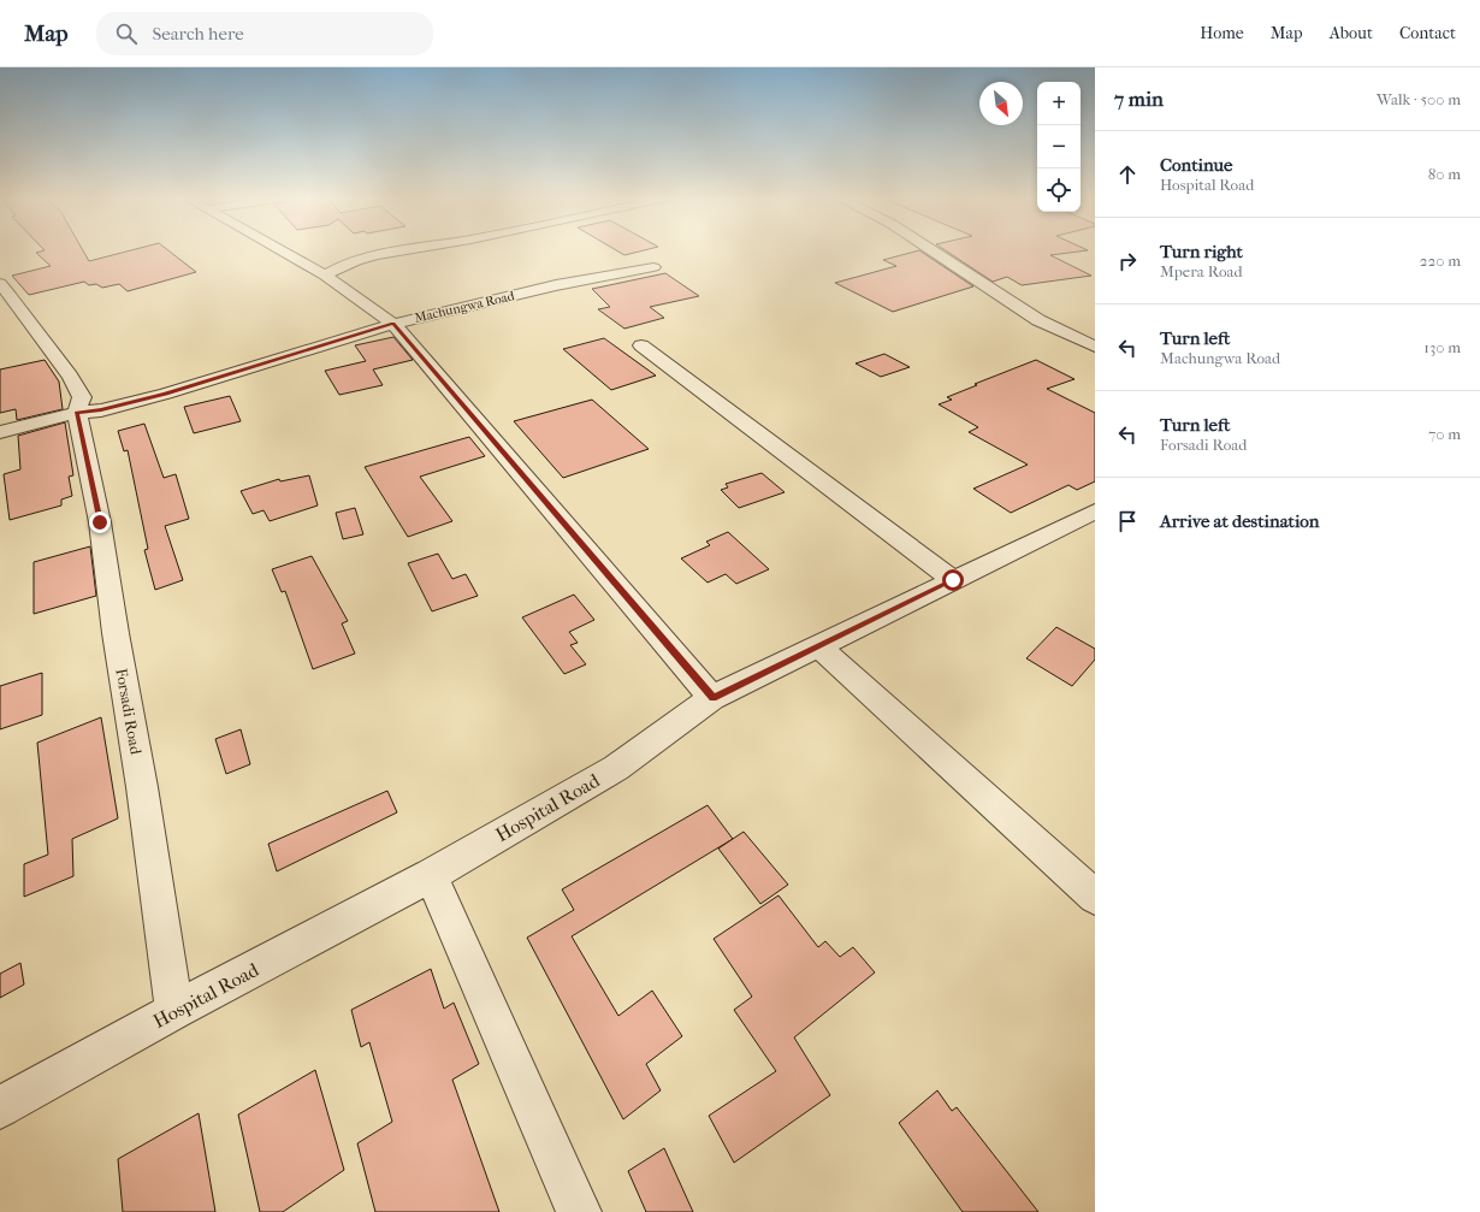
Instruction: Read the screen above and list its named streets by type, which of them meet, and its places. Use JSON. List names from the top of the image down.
{
  "streets": {
    "street": ["Machungwa Road", "Forsadi Road", "Hospital Road"]
  },
  "crossings": [
    ["Machungwa Road", "Forsadi Road"],
    ["Forsadi Road", "Hospital Road"]
  ],
  "north": "bottom right",
  "page": {
    "header": "Map",
    "search": "Search here",
    "nav": [
      "Home",
      "Map",
      "About",
      "Contact"
    ],
    "heading": ["7 min", "Walk · 500 m"],
    "map_buttons": ["+", "−"],
    "list": [
      ["Continue", "Hospital Road", "80 m"],
      ["Turn right", "Mpera Road", "220 m"],
      ["Turn left", "Machungwa Road", "130 m"],
      ["Turn left", "Forsadi Road", "70 m"],
      "Arrive at destination"
    ]
  }
}
